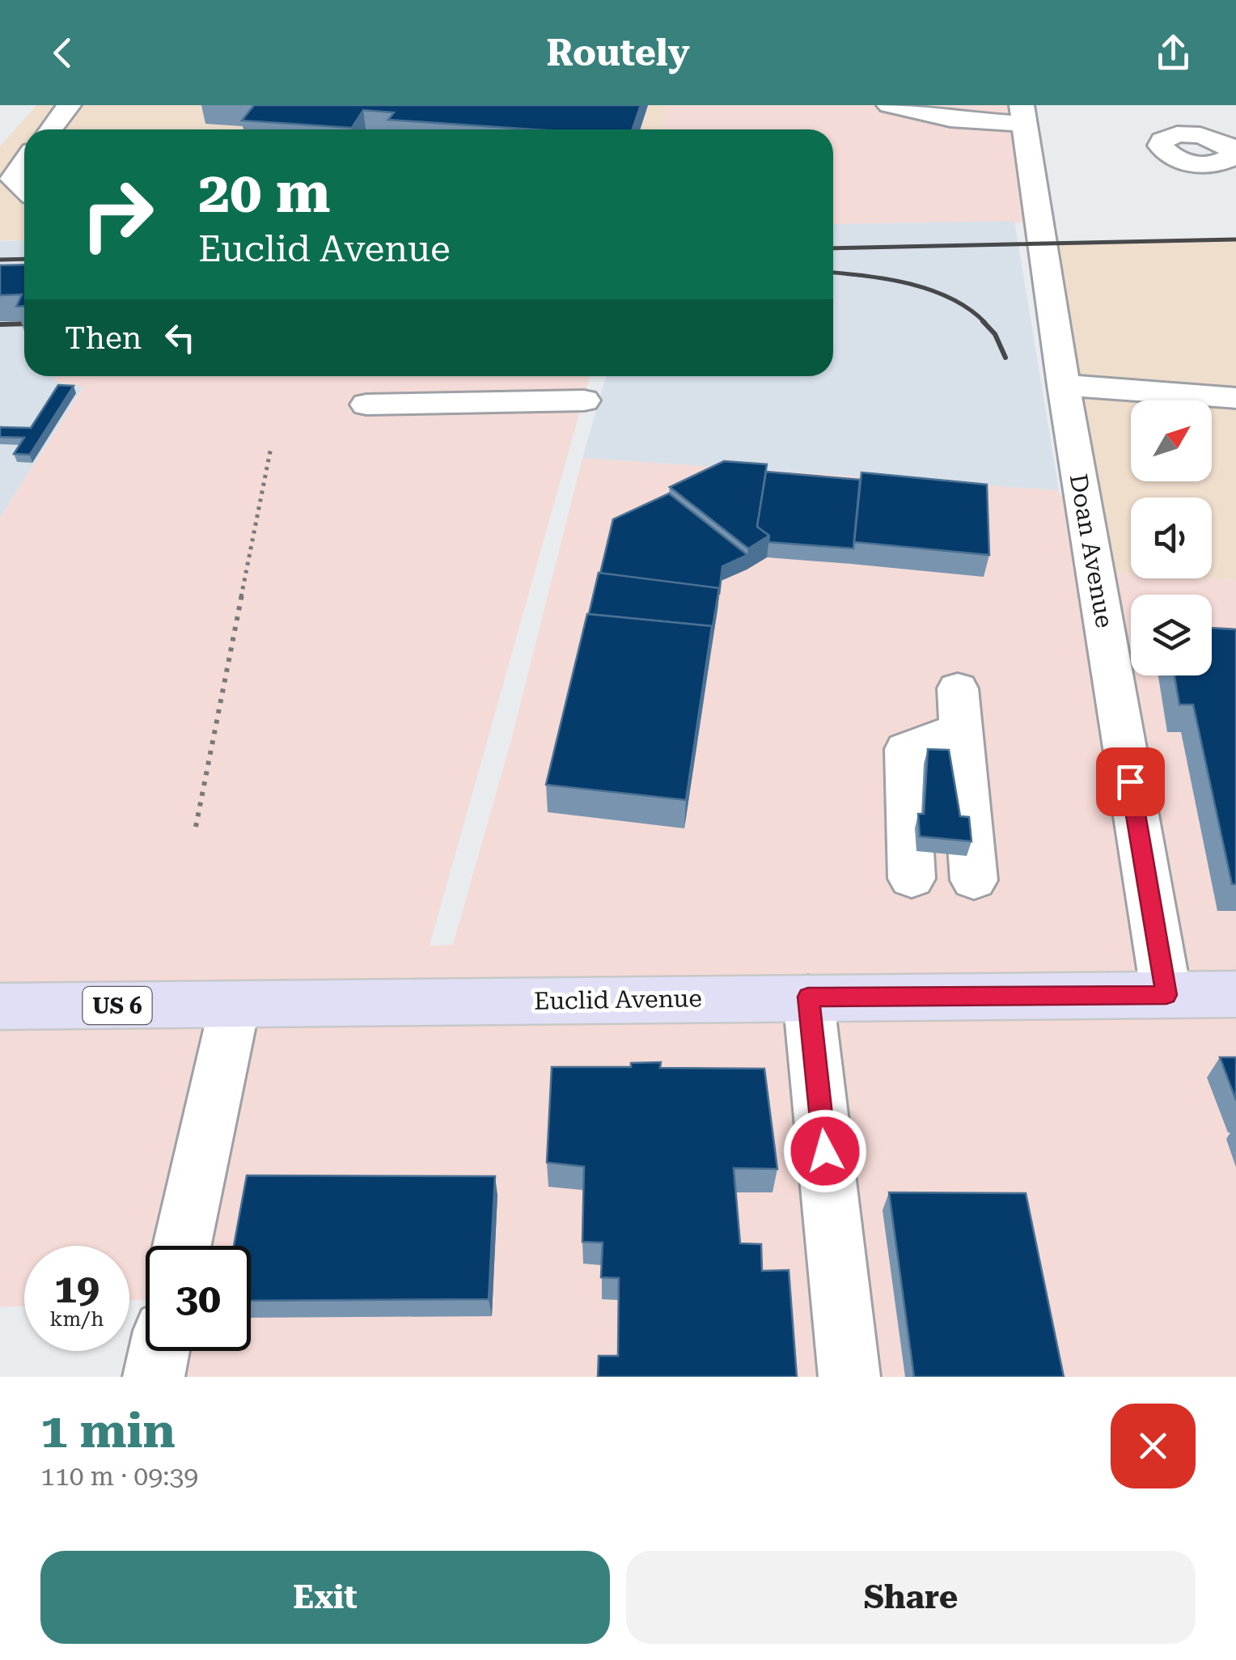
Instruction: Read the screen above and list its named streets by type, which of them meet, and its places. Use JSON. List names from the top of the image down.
{
  "streets": {
    "main road": ["Euclid Avenue", "US 6"],
    "street": ["Doan Avenue"]
  },
  "crossings": [
    ["Doan Avenue", "Euclid Avenue"]
  ],
  "north": "top right",
  "page": {
    "header": "Routely",
    "turn": ["20 m", "Euclid Avenue"],
    "then": "Then",
    "speed": "19 km/h",
    "limit": "30",
    "heading": ["1 min", "110 m · 09:39"],
    "buttons": ["Exit", "Share"]
  }
}
